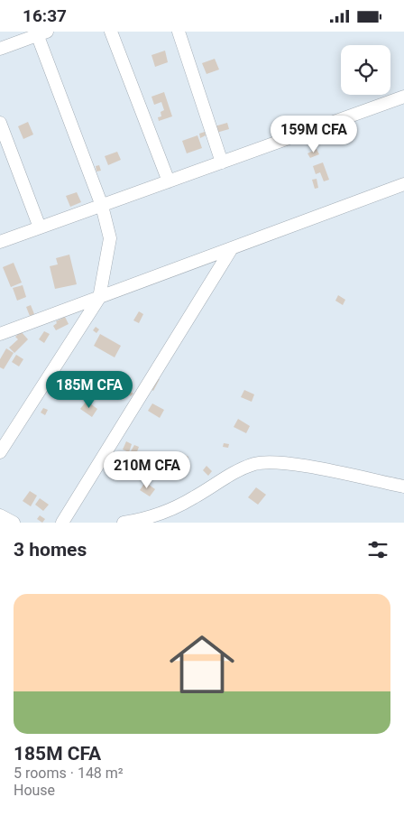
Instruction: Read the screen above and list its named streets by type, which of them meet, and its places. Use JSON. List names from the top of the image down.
{
  "page": {
    "status": "16:37",
    "price": ["159M CFA", "185M CFA", "210M CFA"],
    "heading": "3 homes",
    "list": [
      {
        "name": "185M CFA",
        "note": "5 rooms · 148 m² · House"
      }
    ]
  }
}
